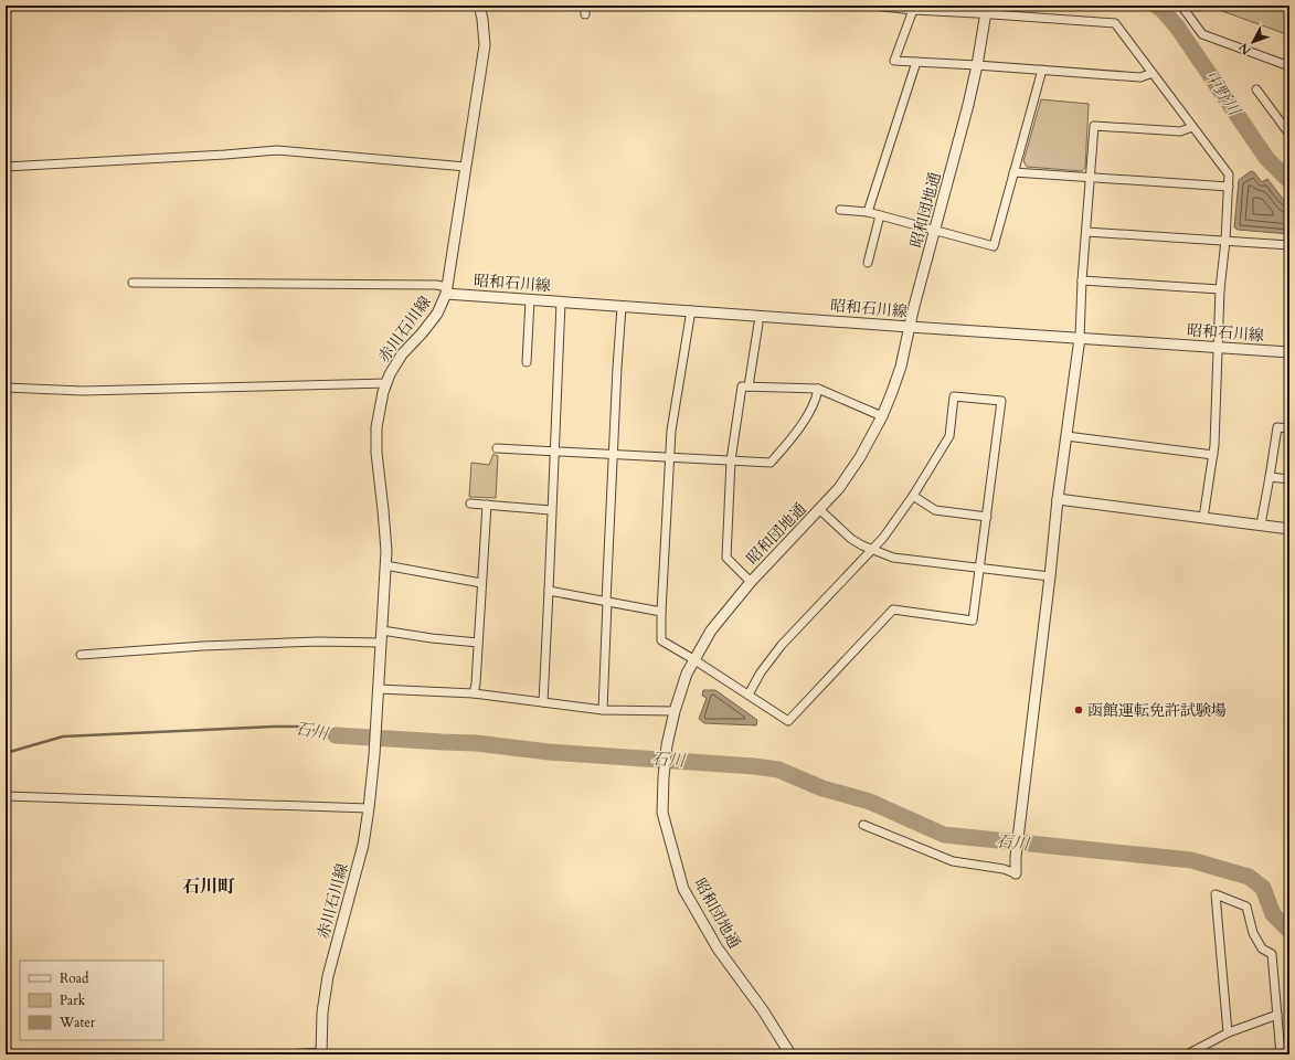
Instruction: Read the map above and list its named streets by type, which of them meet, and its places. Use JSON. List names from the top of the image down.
{
  "streets": {
    "street": ["昭和団地通", "昭和石川線", "赤川石川線"]
  },
  "crossings": [
    ["昭和団地通", "昭和石川線"],
    ["昭和石川線", "赤川石川線"]
  ],
  "districts": ["石川町"],
  "water": ["中野川", "石川"],
  "places": ["函館運転免許試験場"],
  "legend": ["Road", "Park", "Water"],
  "north": "bottom left"
}
